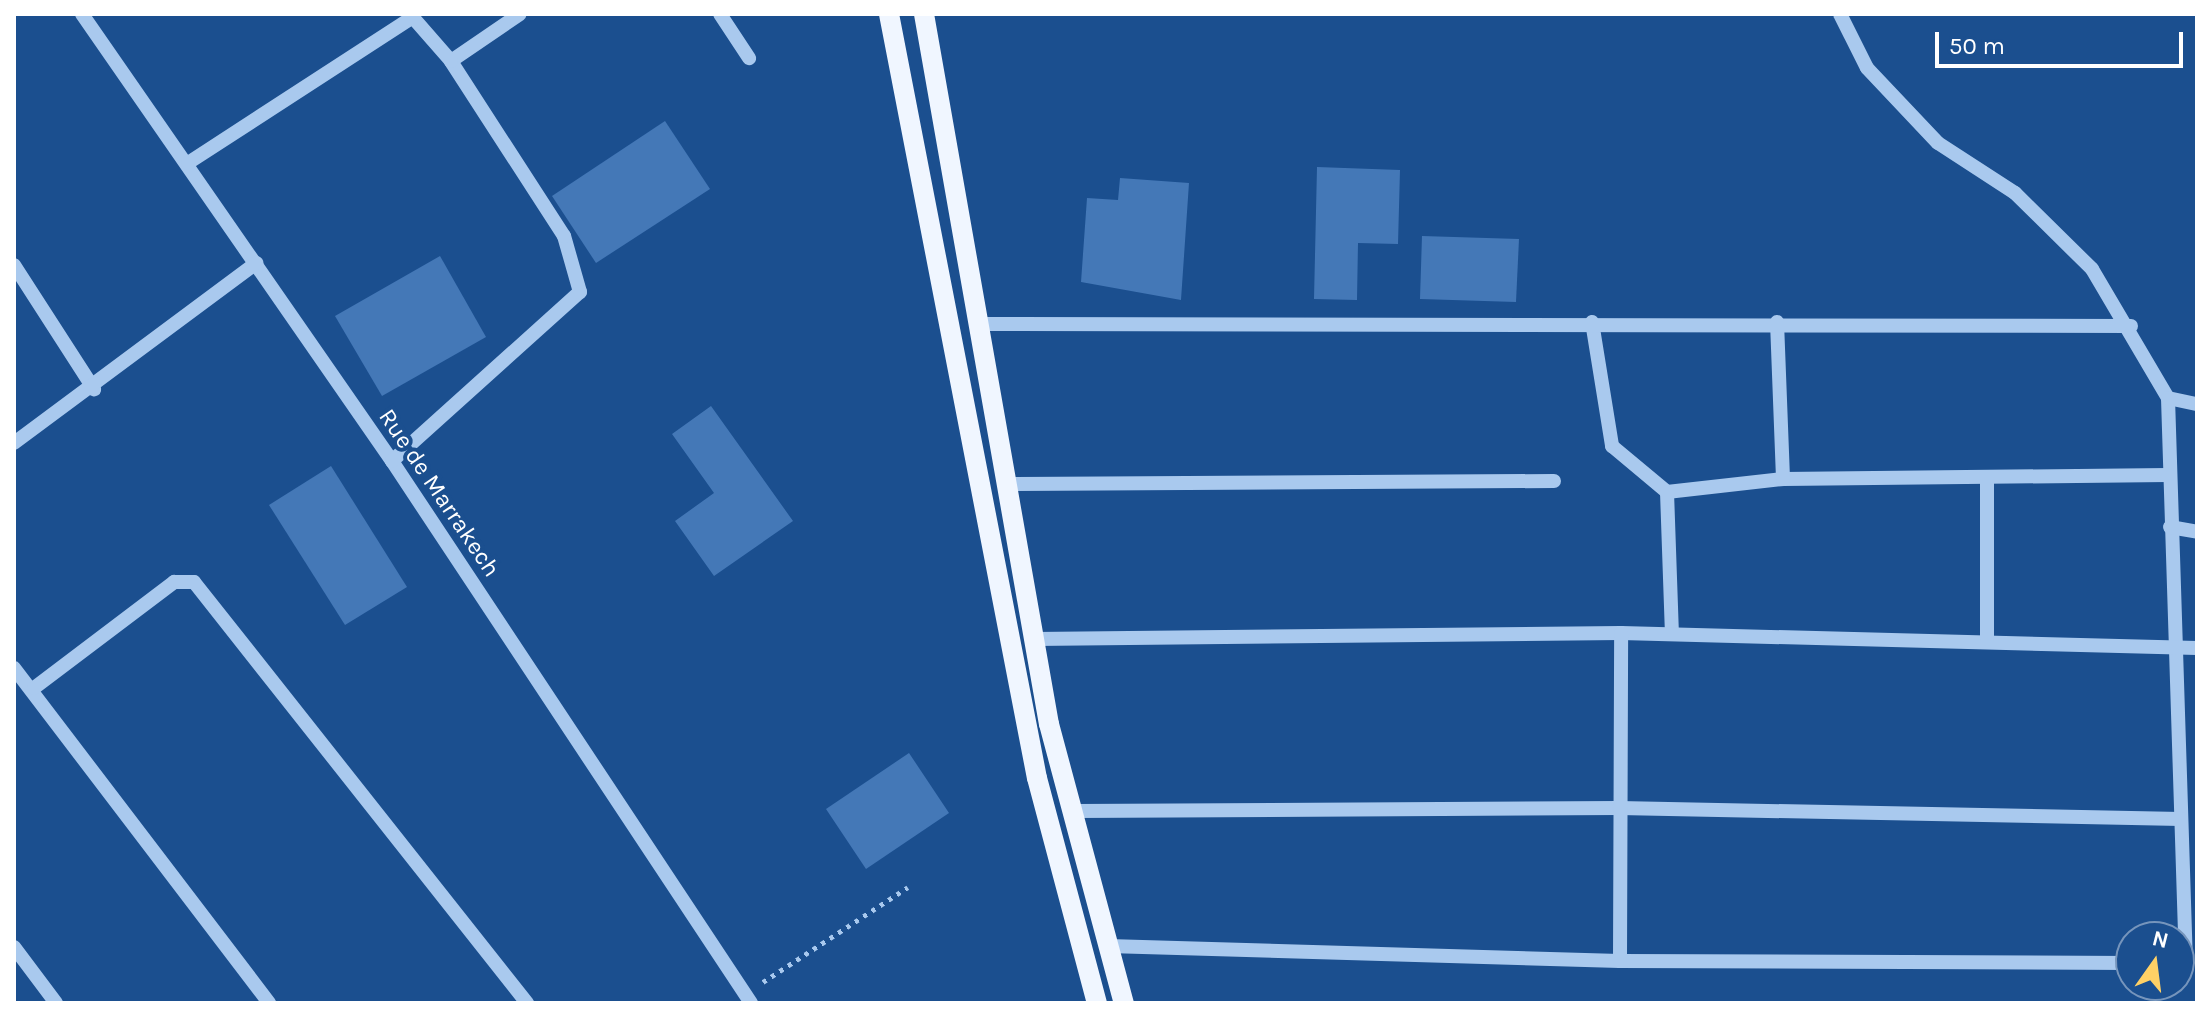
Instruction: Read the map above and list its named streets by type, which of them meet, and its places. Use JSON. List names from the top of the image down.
{
  "streets": {
    "street": ["Rue de Marrakech"]
  },
  "scale_bar": "50 m",
  "north": "top"
}
